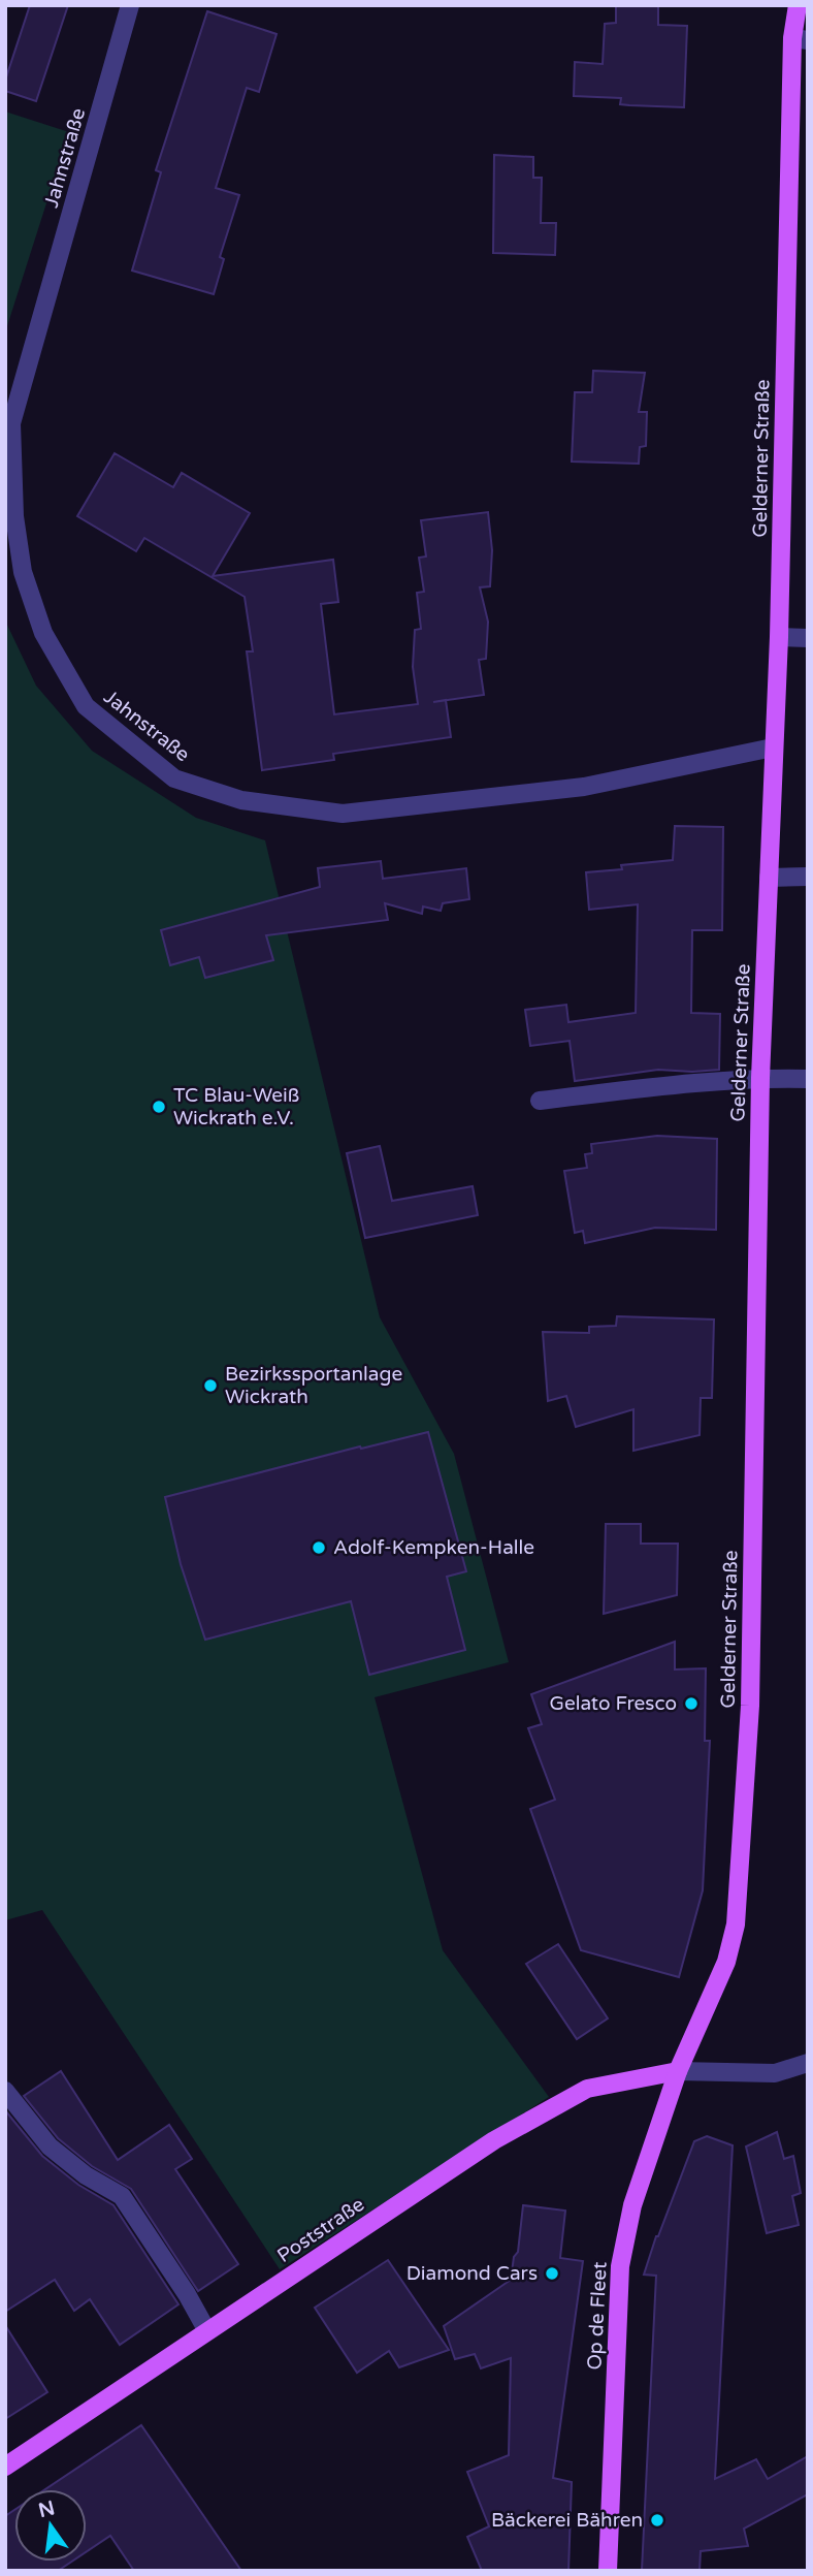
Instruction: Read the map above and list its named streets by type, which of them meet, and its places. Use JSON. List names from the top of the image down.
{
  "streets": {
    "main road": ["Gelderner Straße", "Poststraße", "Op de Fleet"],
    "street": ["Jahnstraße"]
  },
  "crossings": [
    ["Jahnstraße", "Gelderner Straße"],
    ["Gelderner Straße", "Poststraße"],
    ["Gelderner Straße", "Op de Fleet"],
    ["Poststraße", "Op de Fleet"]
  ],
  "places": [
    "TC Blau-Weiß Wickrath e.V.",
    "Bezirkssportanlage Wickrath",
    "Adolf-Kempken-Halle",
    "Gelato Fresco",
    "Diamond Cars",
    "Bäckerei Bähren"
  ],
  "north": "top"
}
